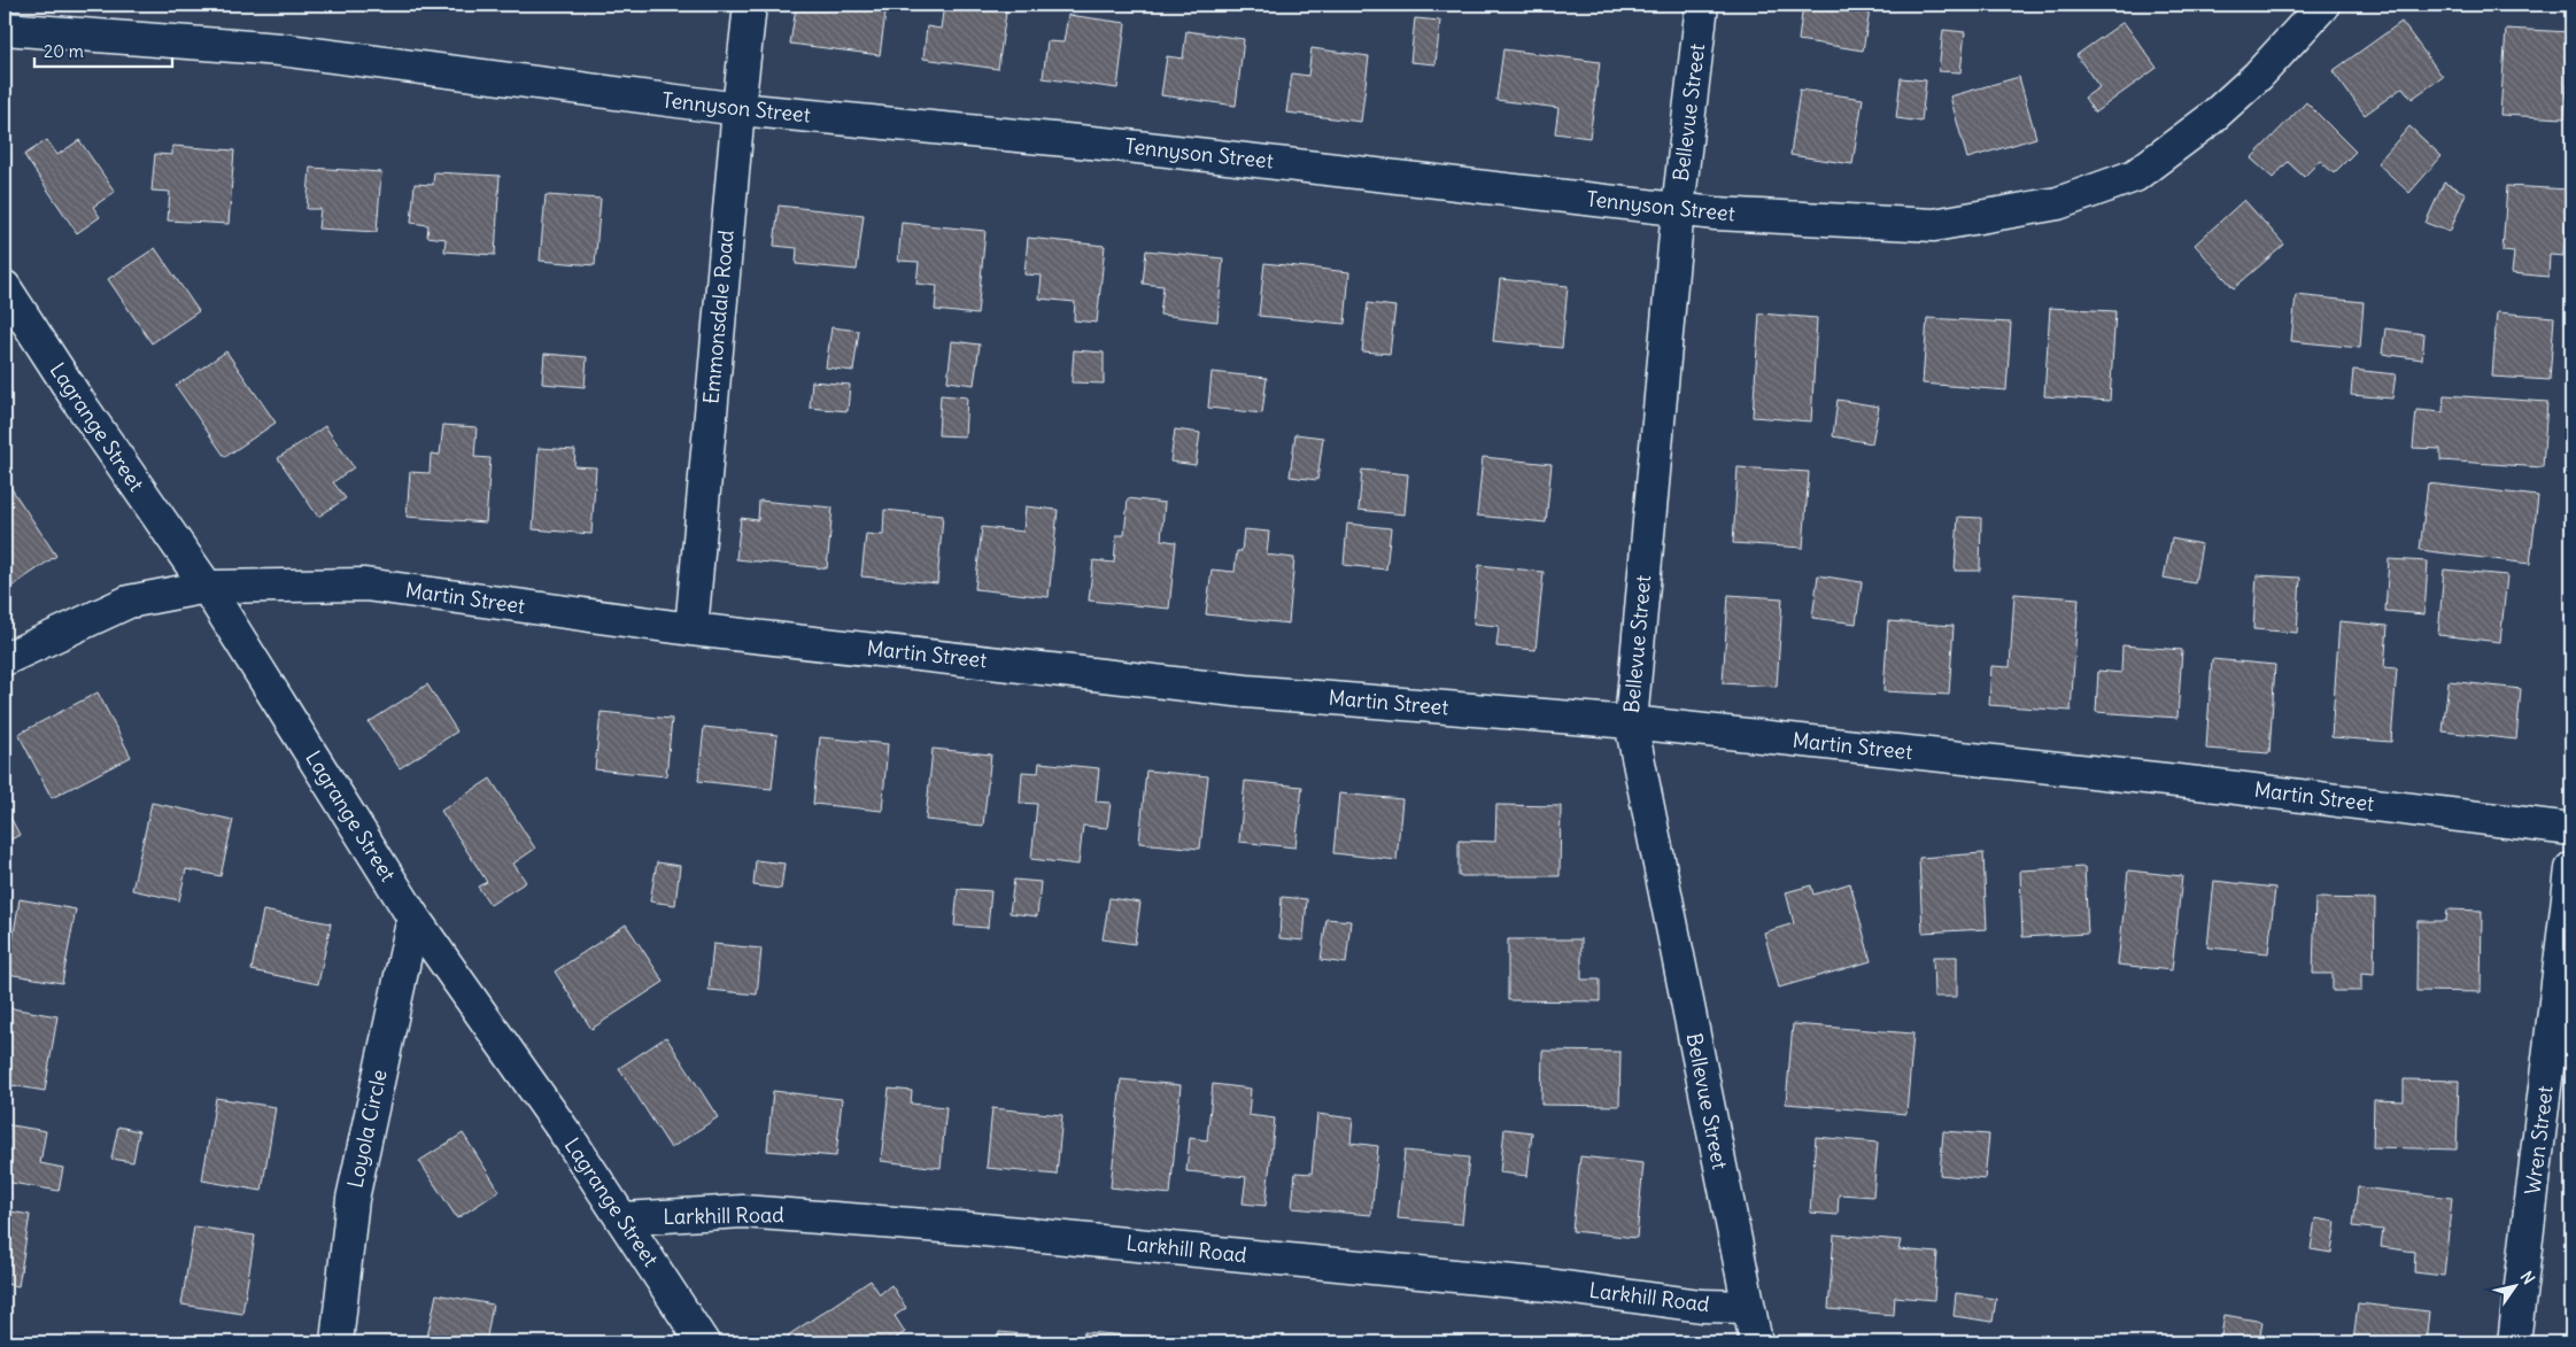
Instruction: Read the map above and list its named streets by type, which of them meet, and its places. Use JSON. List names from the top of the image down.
{
  "streets": {
    "street": [
      "Tennyson Street",
      "Bellevue Street",
      "Emmonsdale Road",
      "Lagrange Street",
      "Martin Street",
      "Loyola Circle",
      "Wren Street",
      "Larkhill Road"
    ]
  },
  "crossings": [
    ["Tennyson Street", "Bellevue Street"],
    ["Tennyson Street", "Emmonsdale Road"],
    ["Bellevue Street", "Martin Street"],
    ["Bellevue Street", "Larkhill Road"],
    ["Emmonsdale Road", "Martin Street"],
    ["Lagrange Street", "Martin Street"],
    ["Lagrange Street", "Loyola Circle"],
    ["Lagrange Street", "Larkhill Road"]
  ],
  "scale_bar": "20 m",
  "north": "top right"
}
